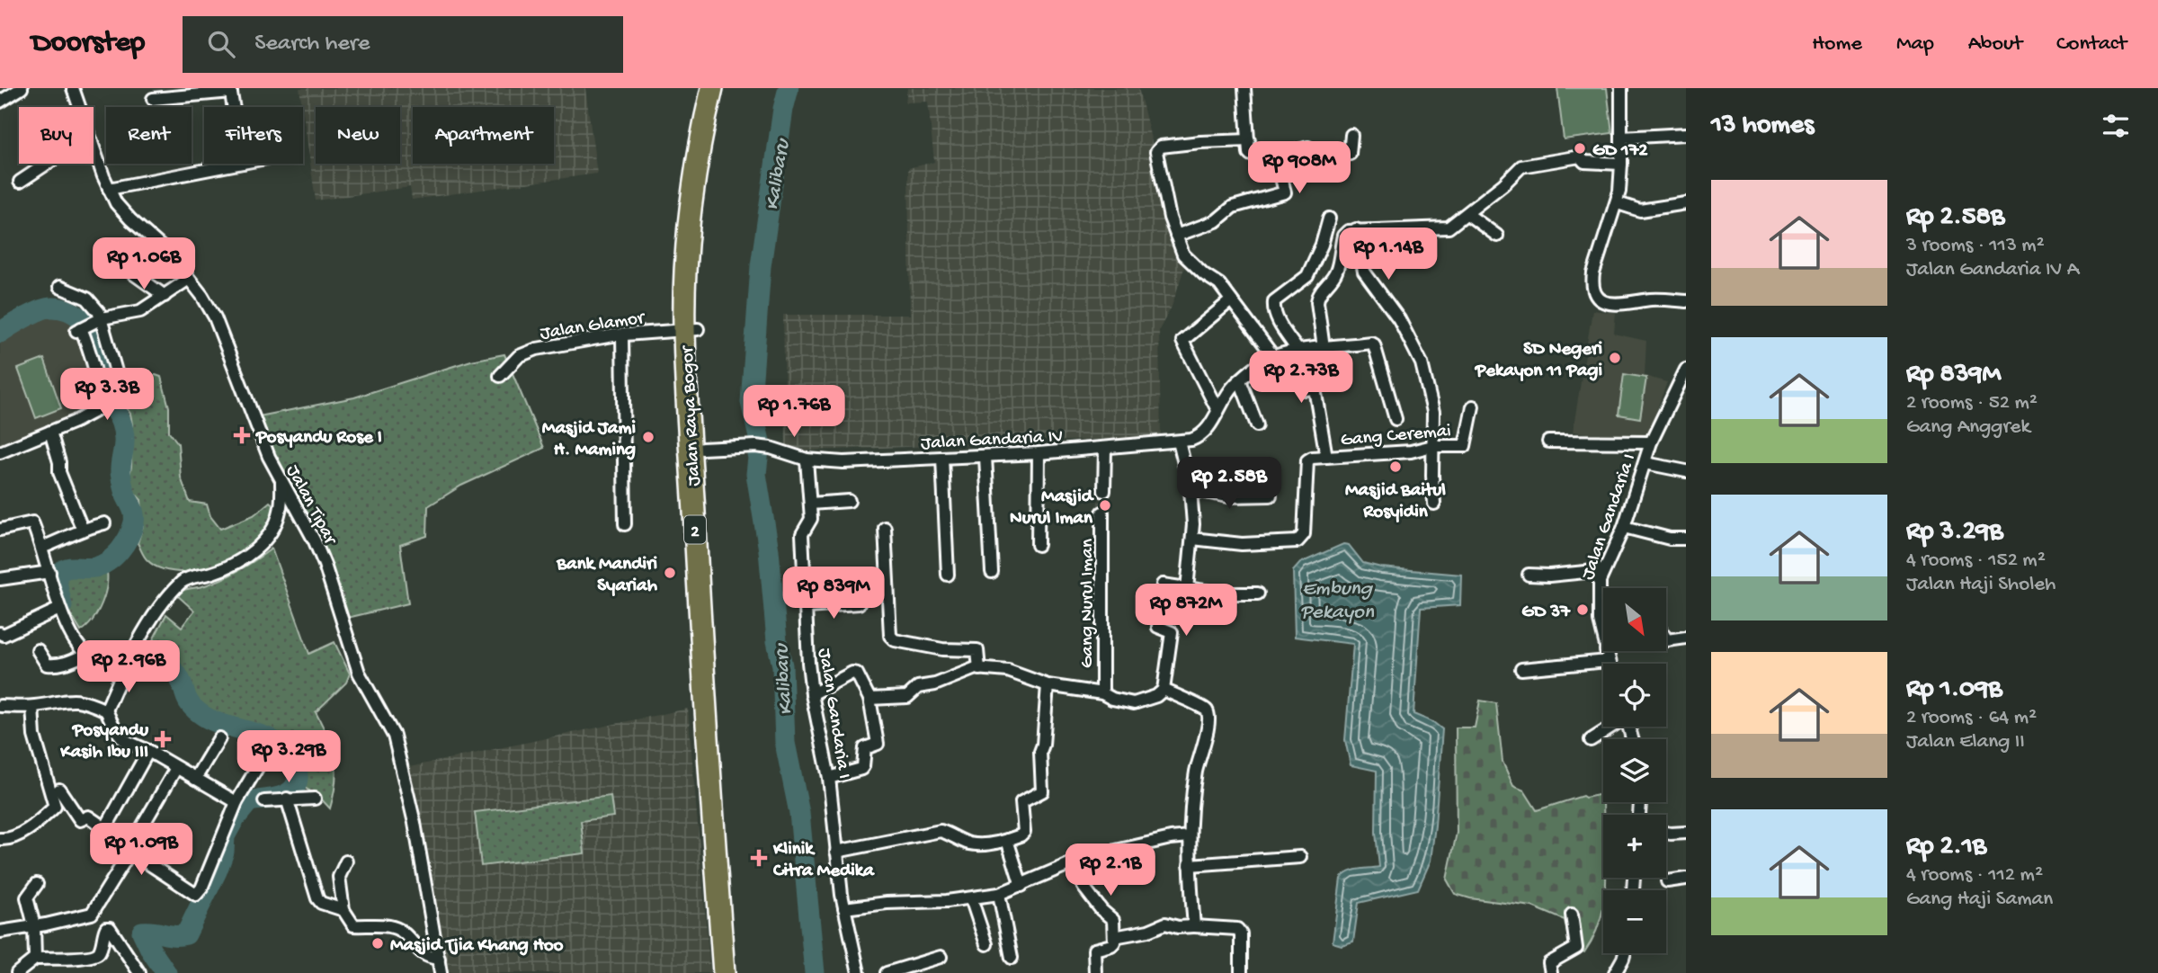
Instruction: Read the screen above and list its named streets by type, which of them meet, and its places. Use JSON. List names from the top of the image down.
{
  "streets": {
    "highway": ["Jalan Raya Bogor", "2"],
    "street": [
      "Jalan Glamor",
      "Gang Ceremai",
      "Jalan Gandaria IV",
      "Jalan Tipar",
      "Jalan Gandaria I",
      "Gang Nurul Iman"
    ]
  },
  "crossings": [
    ["Jalan Glamor", "Jalan Raya Bogor"],
    ["Jalan Raya Bogor", "Jalan Gandaria IV"],
    ["Jalan Gandaria IV", "Jalan Gandaria I"]
  ],
  "water": ["Kalibaru", "Embung Pekayon"],
  "places": {
    "other": [
      "GD 172",
      "SD Negeri Pekayon 11 Pagi",
      "Masjid Jami H. Maming",
      "Masjid Baitul Rosyidin",
      "Masjid Nurul Iman",
      "Bank Mandiri Syariah",
      "GD 37",
      "Masjid Tjia Khang Hoo"
    ],
    "health": ["Posyandu Rose I", "Posyandu Kasih Ibu III", "Klinik Citra Medika"]
  },
  "north": "bottom right",
  "page": {
    "header": "Doorstep",
    "search": "Search here",
    "nav": [
      "Home",
      "Map",
      "About",
      "Contact"
    ],
    "heading": "13 homes",
    "chip": [
      "Buy",
      "Rent",
      "Filters",
      "New",
      "Apartment"
    ],
    "price": [
      "Rp 908M",
      "Rp 1.14B",
      "Rp 1.06B",
      "Rp 2.73B",
      "Rp 3.3B",
      "Rp 1.76B",
      "Rp 2.58B",
      "Rp 839M",
      "Rp 872M",
      "Rp 2.96B",
      "Rp 3.29B",
      "Rp 1.09B",
      "Rp 2.1B"
    ],
    "list": [
      {
        "name": "Rp 2.58B",
        "note": "3 rooms · 113 m² · Jalan Gandaria IV A"
      },
      {
        "name": "Rp 839M",
        "note": "2 rooms · 52 m² · Gang Anggrek"
      },
      {
        "name": "Rp 3.29B",
        "note": "4 rooms · 152 m² · Jalan Haji Sholeh"
      },
      {
        "name": "Rp 1.09B",
        "note": "2 rooms · 64 m² · Jalan Elang II"
      },
      {
        "name": "Rp 2.1B",
        "note": "4 rooms · 112 m² · Gang Haji Saman"
      }
    ],
    "map_buttons": ["+", "−"]
  }
}
